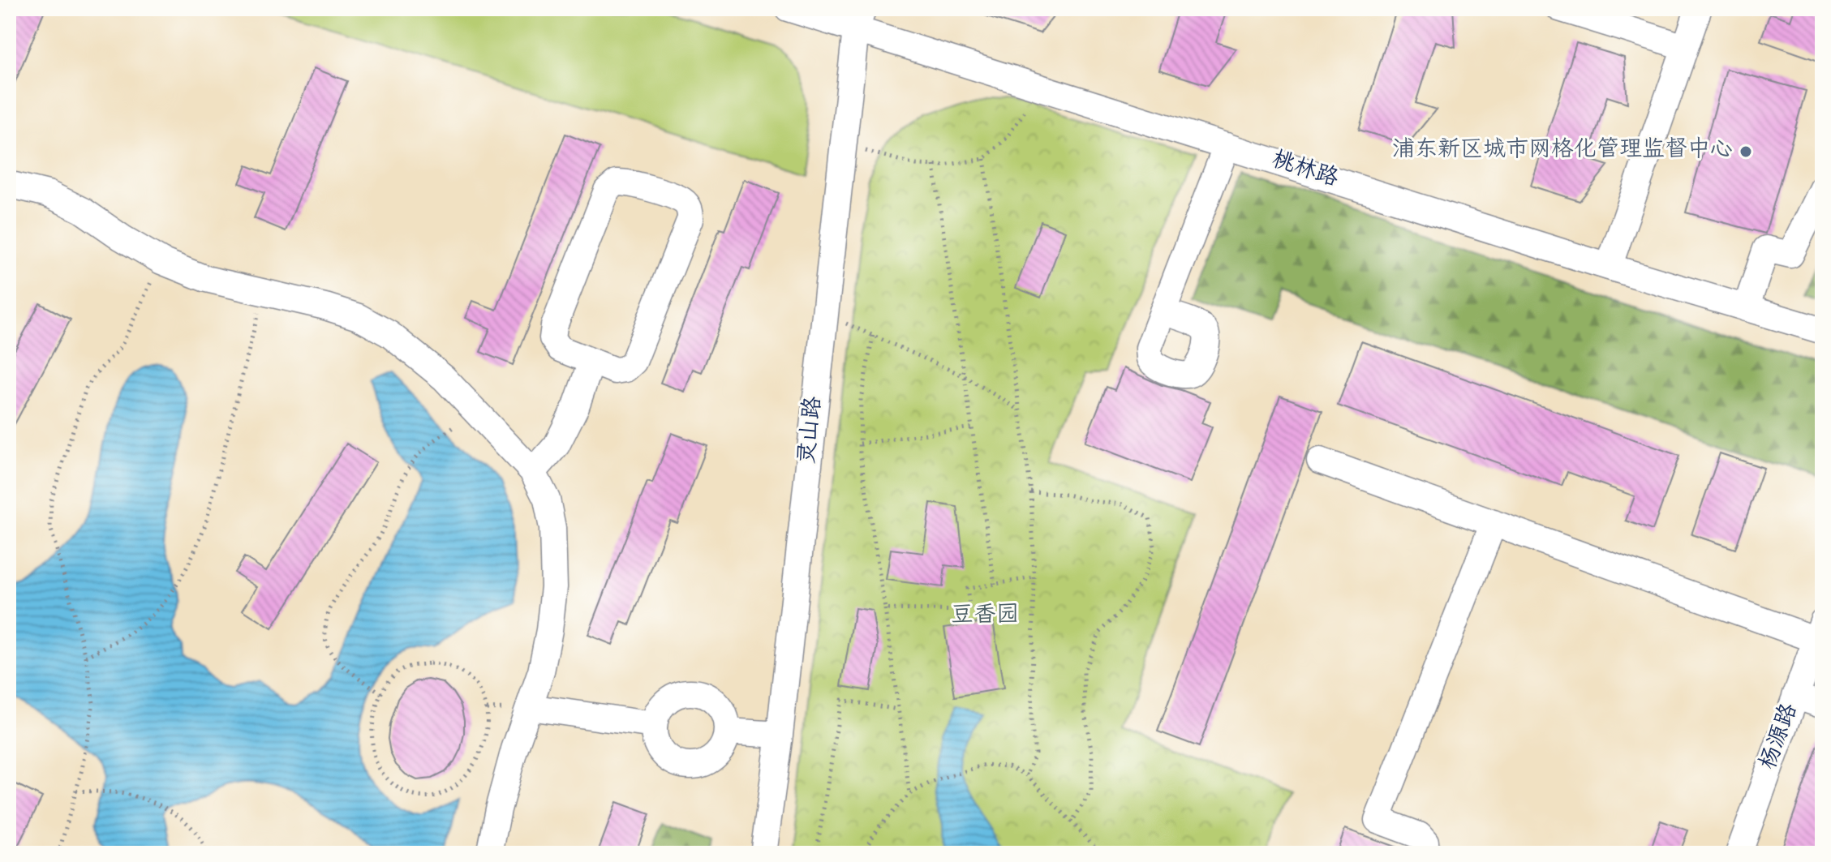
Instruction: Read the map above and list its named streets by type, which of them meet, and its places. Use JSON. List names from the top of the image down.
{
  "streets": {
    "street": ["桃林路", "灵山路", "杨源路"]
  },
  "crossings": [
    ["桃林路", "灵山路"]
  ],
  "parks": ["豆香园"],
  "places": ["浦东新区城市网格化管理监督中心"]
}
